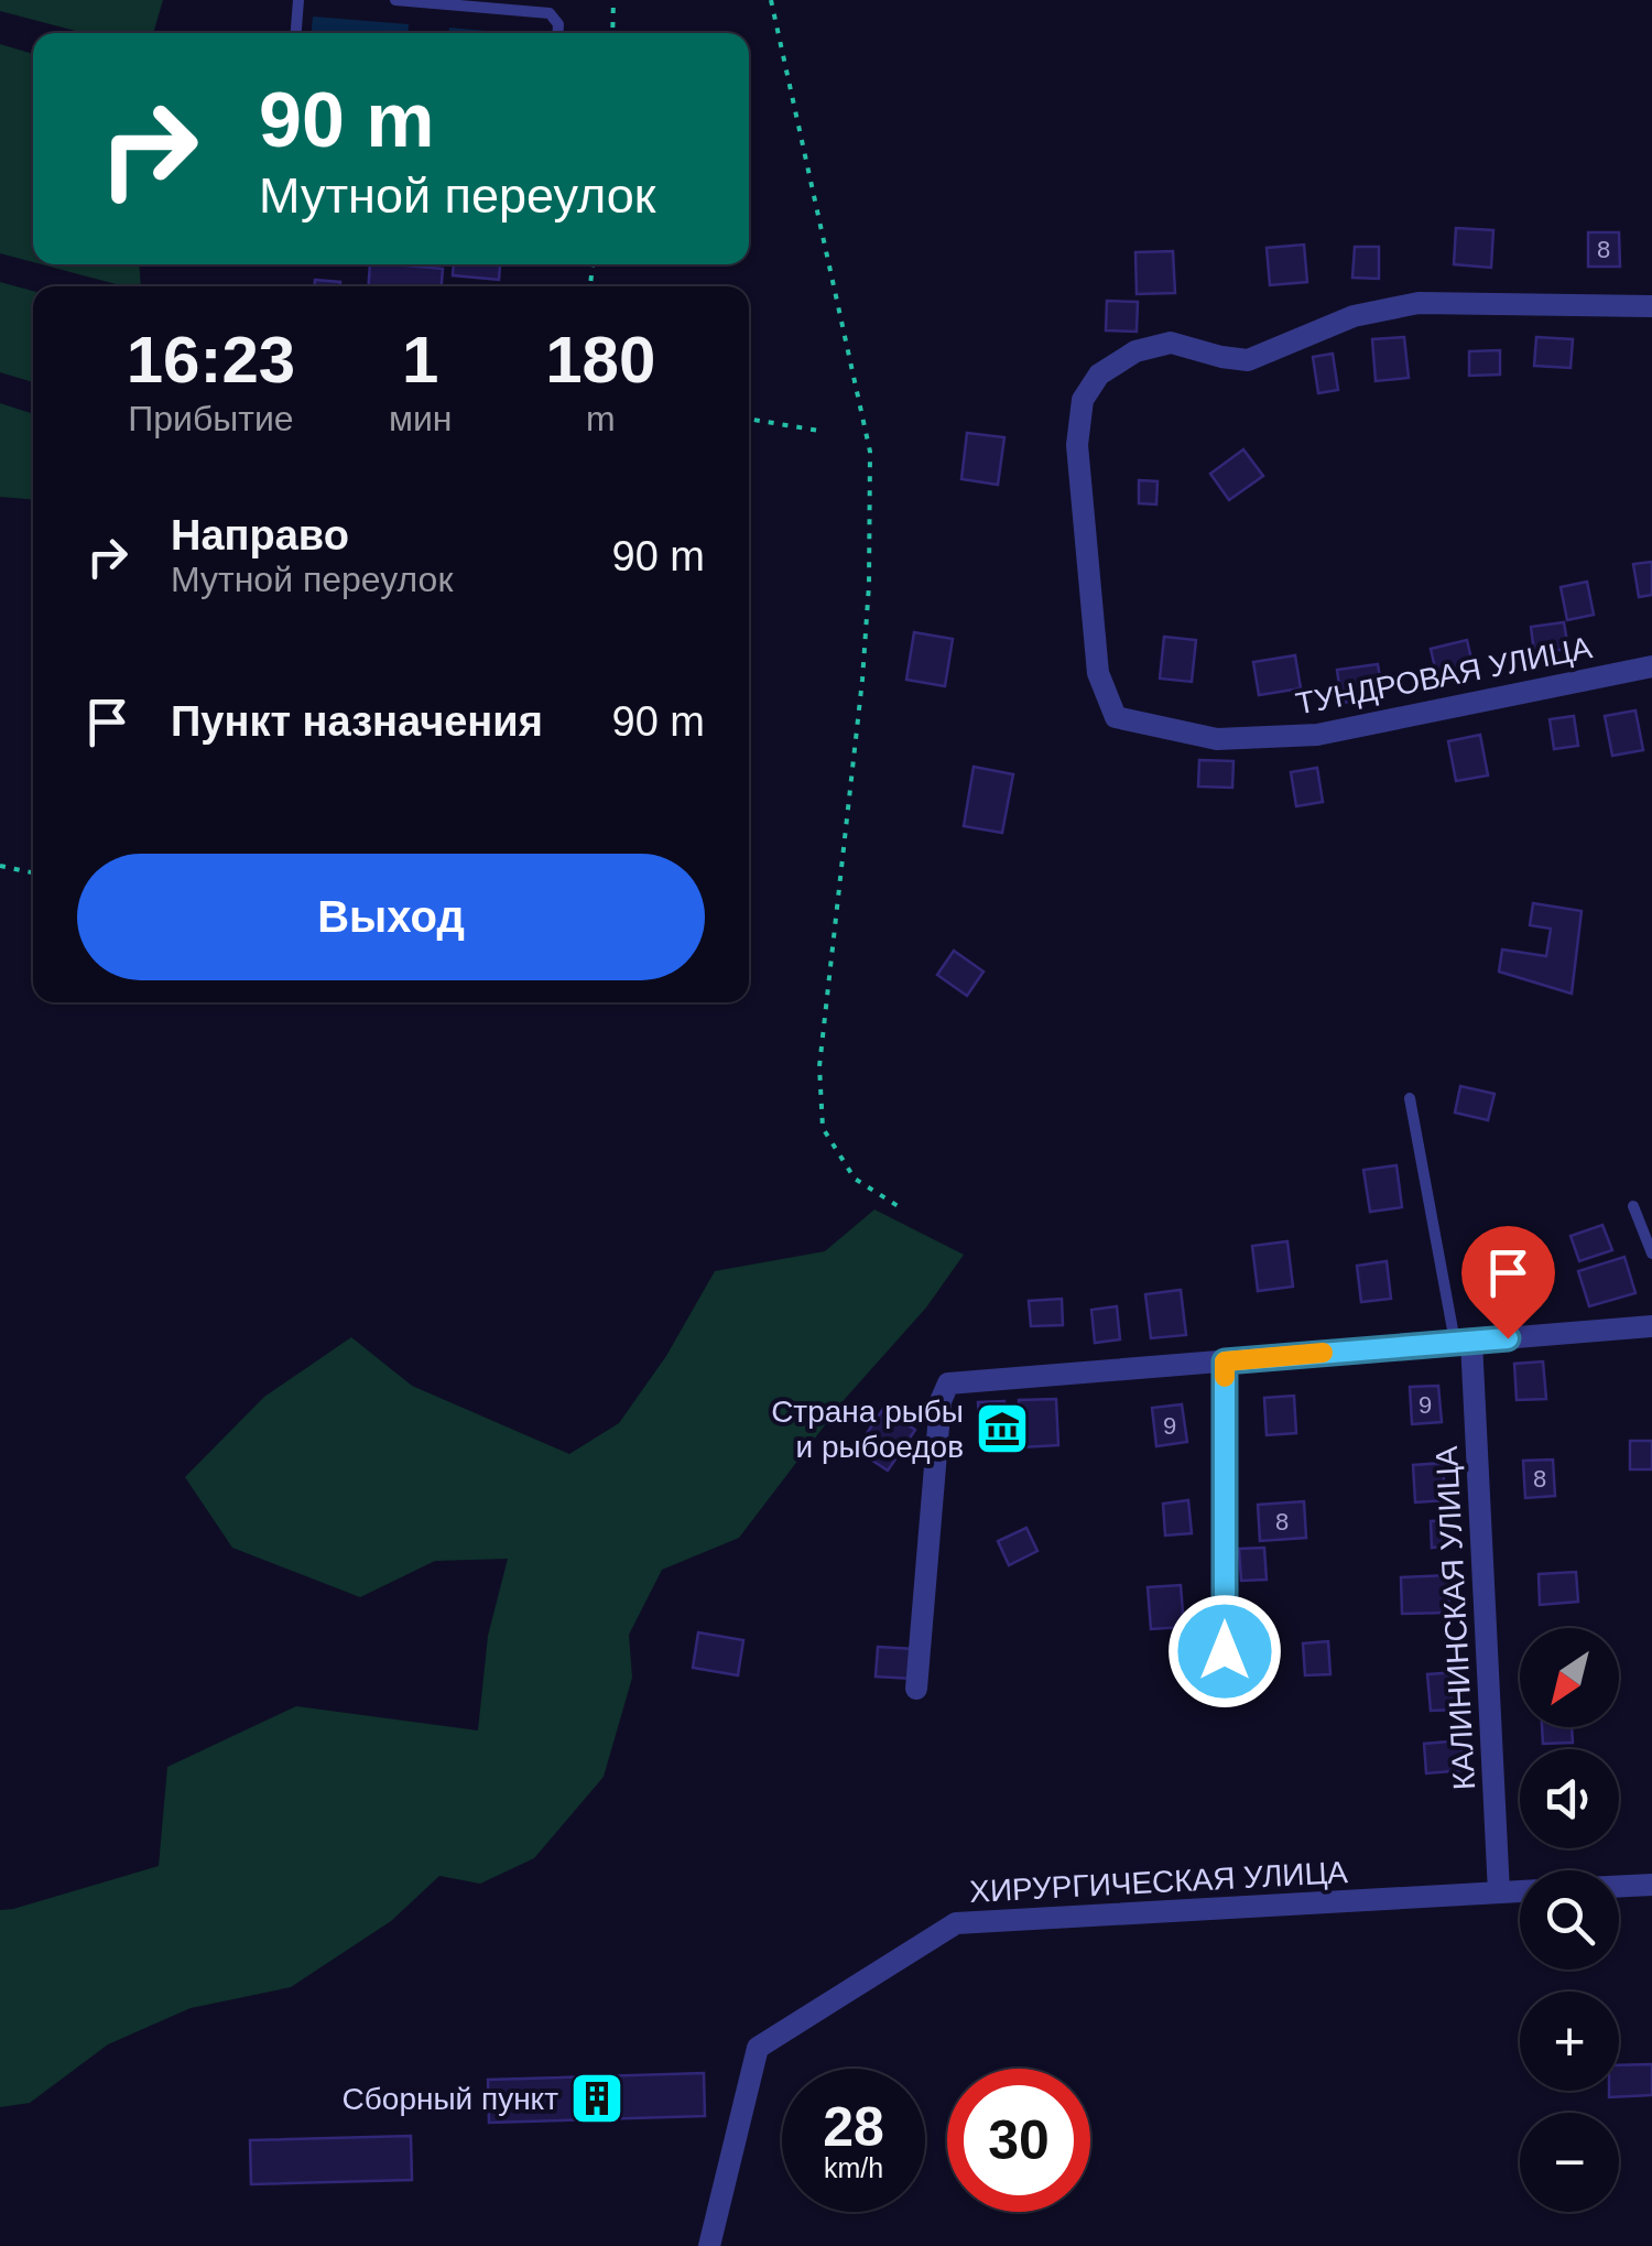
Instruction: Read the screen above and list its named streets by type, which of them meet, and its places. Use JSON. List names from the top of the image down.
{
  "streets": {
    "street": ["ТУНДРОВАЯ УЛИЦА", "КАЛИНИНСКАЯ УЛИЦА", "ХИРУРГИЧЕСКАЯ УЛИЦА"]
  },
  "crossings": [
    ["КАЛИНИНСКАЯ УЛИЦА", "ХИРУРГИЧЕСКАЯ УЛИЦА"]
  ],
  "places": {
    "museum": ["Страна рыбы и рыбоедов"],
    "building": ["Сборный пункт"]
  },
  "house_numbers": [
    "8",
    "9",
    "9",
    "8",
    "8"
  ],
  "north": "bottom left",
  "page": {
    "turn": ["90 m", "Мутной переулок"],
    "eta": [
      "16:23",
      "Прибытие",
      "1",
      "мин",
      "180",
      "m"
    ],
    "list": [
      {
        "name": "Направо",
        "note": "Мутной переулок",
        "value": "90 m"
      },
      {
        "name": "Пункт назначения",
        "value": "90 m"
      }
    ],
    "buttons": "Выход",
    "map_buttons": ["+", "−"],
    "speed": "28 km/h",
    "limit": "30"
  }
}
